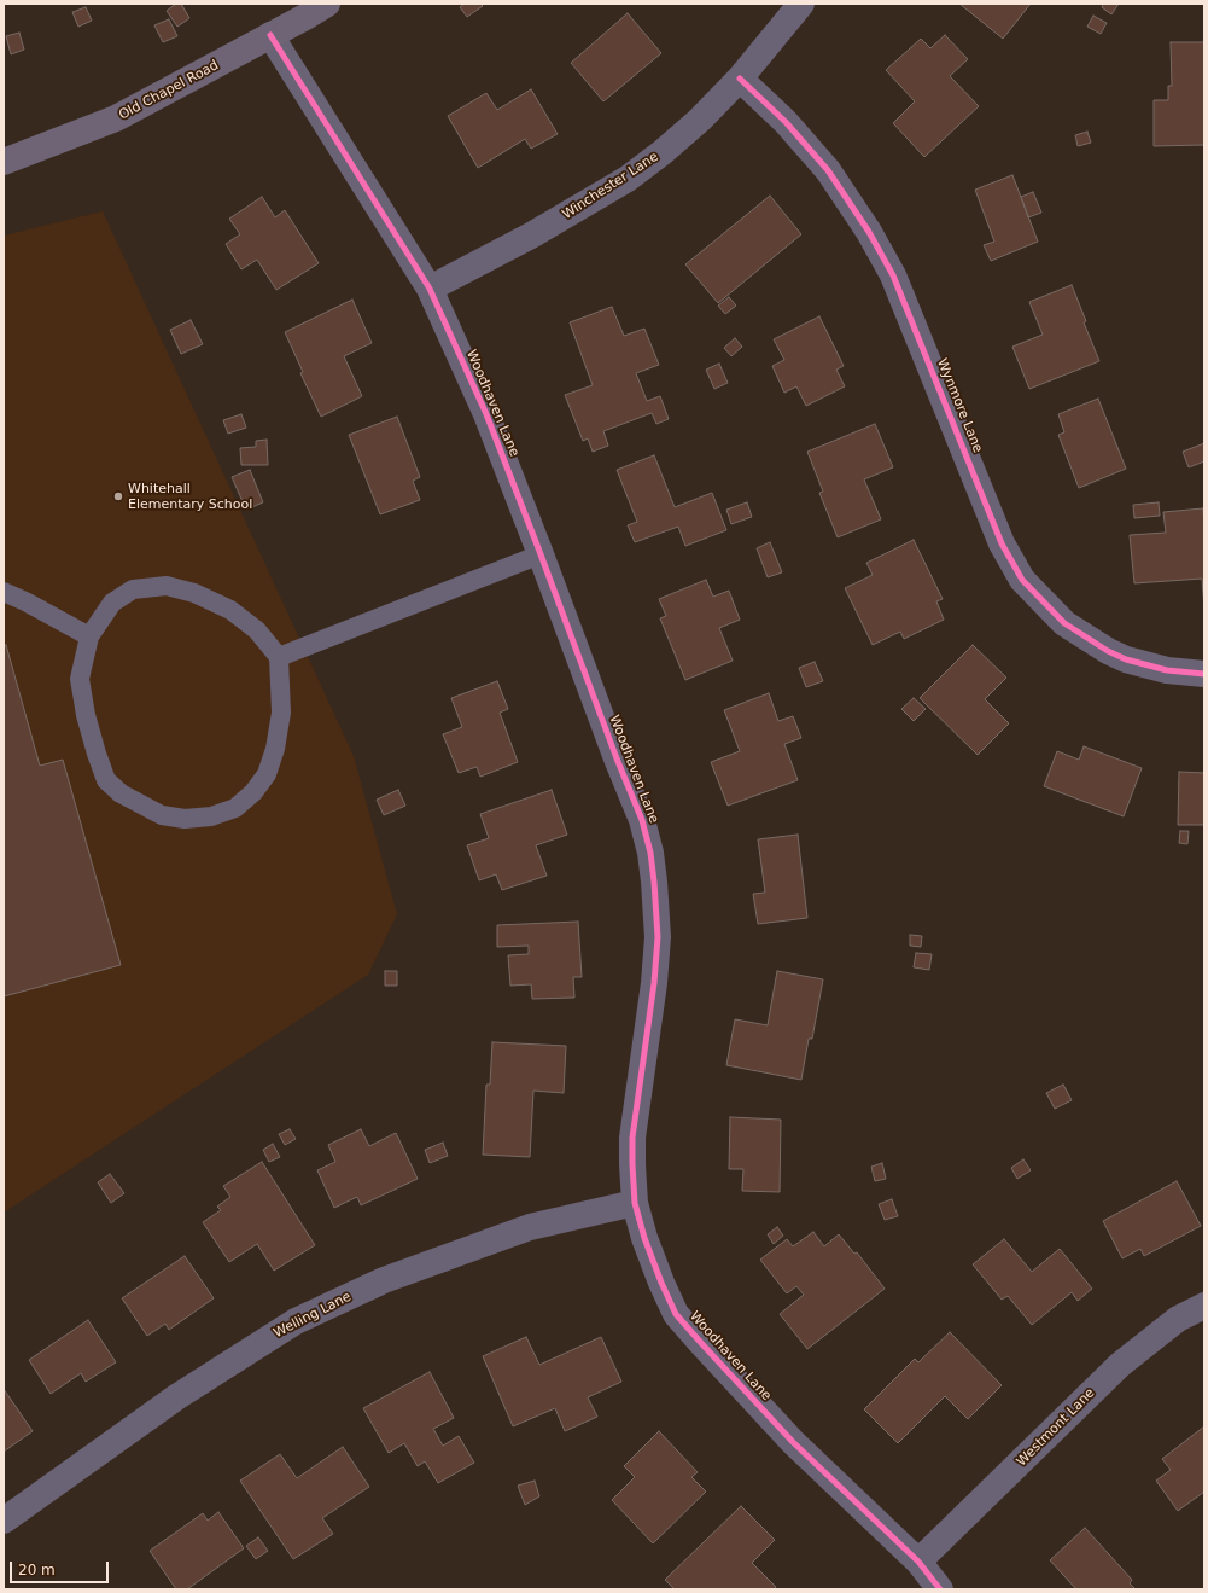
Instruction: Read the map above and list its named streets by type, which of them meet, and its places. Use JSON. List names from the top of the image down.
{
  "streets": {
    "street": [
      "Old Chapel Road",
      "Winchester Lane",
      "Woodhaven Lane",
      "Wynmore Lane",
      "Welling Lane",
      "Westmont Lane"
    ]
  },
  "crossings": [
    ["Old Chapel Road", "Woodhaven Lane"],
    ["Winchester Lane", "Woodhaven Lane"],
    ["Winchester Lane", "Wynmore Lane"],
    ["Woodhaven Lane", "Welling Lane"],
    ["Woodhaven Lane", "Westmont Lane"]
  ],
  "places": ["Whitehall Elementary School"],
  "scale_bar": "20 m"
}
